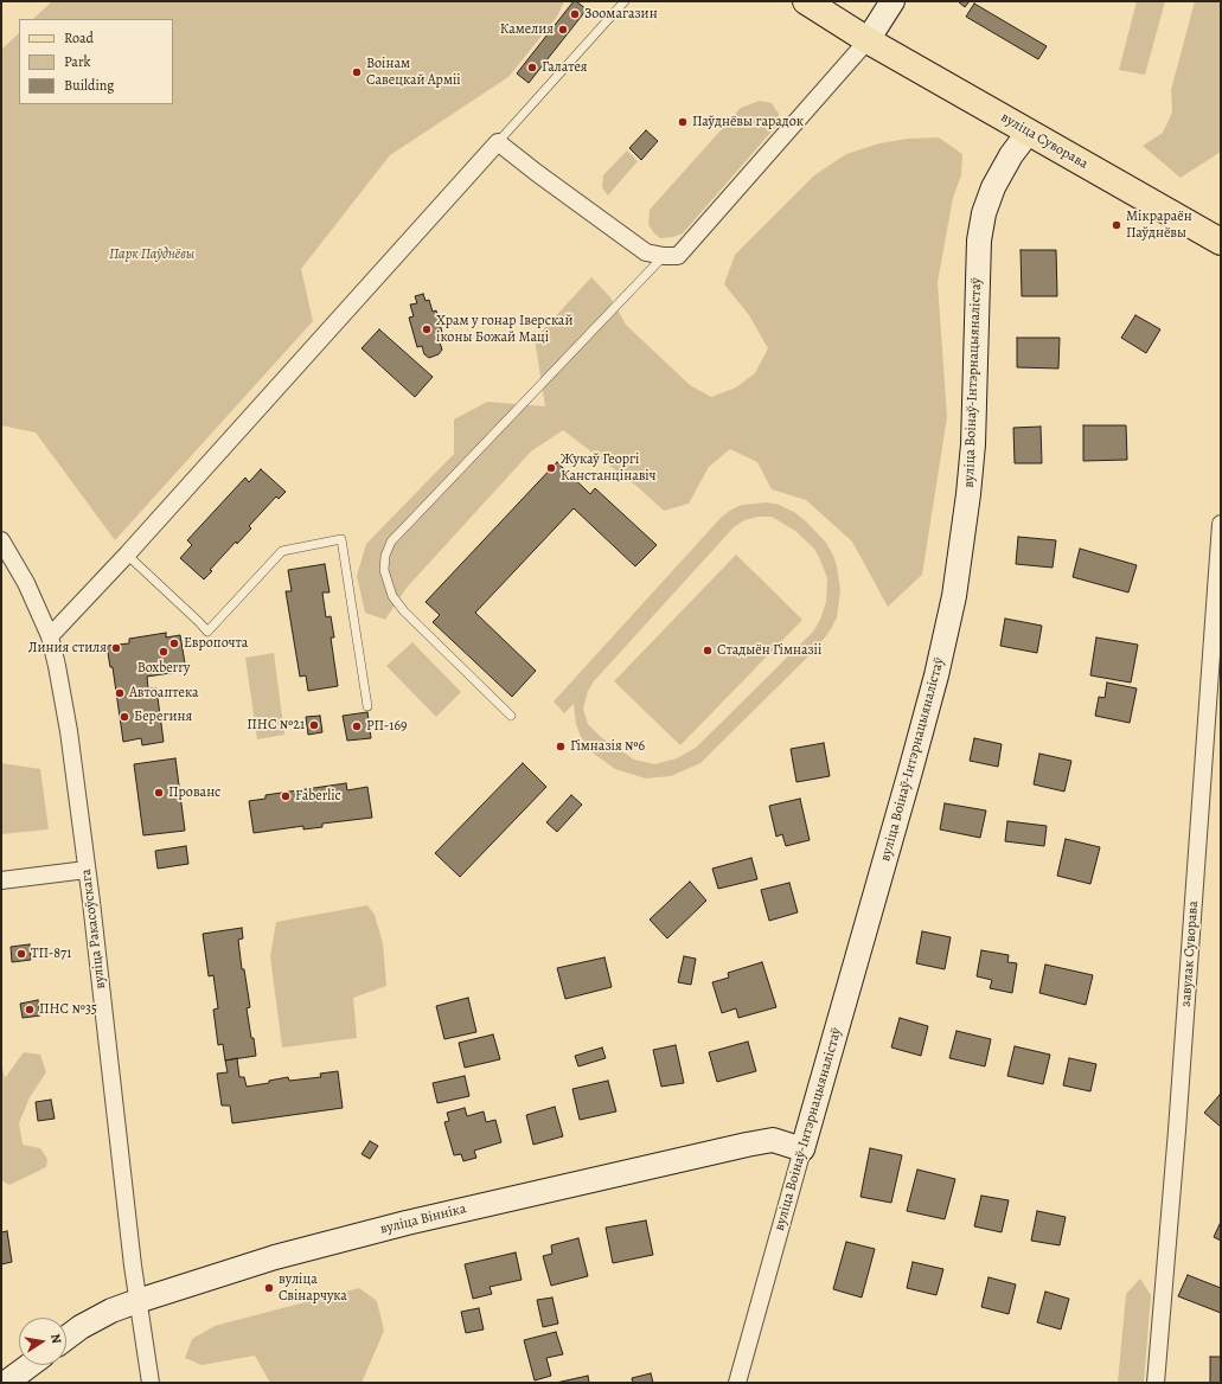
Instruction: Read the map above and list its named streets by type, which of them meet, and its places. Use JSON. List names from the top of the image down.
{
  "streets": {
    "main road": ["вуліца Суворава"],
    "street": [
      "вуліца Воінаў-Інтэрнацыяналістаў",
      "вуліца Ракасоўскага",
      "завулак Суворава",
      "вуліца Вінніка"
    ]
  },
  "crossings": [
    ["вуліца Суворава", "вуліца Воінаў-Інтэрнацыяналістаў"],
    ["вуліца Воінаў-Інтэрнацыяналістаў", "вуліца Вінніка"],
    ["вуліца Ракасоўскага", "вуліца Вінніка"]
  ],
  "parks": ["Парк Паўднёвы"],
  "places": [
    "Зоомагазин",
    "Камелия",
    "Галатея",
    "Воінам Савецкай Арміі",
    "Паўднёвы гарадок",
    "Мікрараён Паўднёвы",
    "Храм у гонар Іверскай іконы Божай Маці",
    "Жукаў Георгі Канстанцінавіч",
    "Европочта",
    "Линия стиля",
    "Стадыён Гімназіі",
    "Boxberry",
    "Автоаптека",
    "Берегиня",
    "ПНС №21",
    "РП-169",
    "Гімназія №6",
    "Прованс",
    "Faberlic",
    "ТП-871",
    "ПНС №35",
    "вуліца Свінарчука"
  ],
  "legend": ["Road", "Park", "Building"],
  "north": "right"
}
